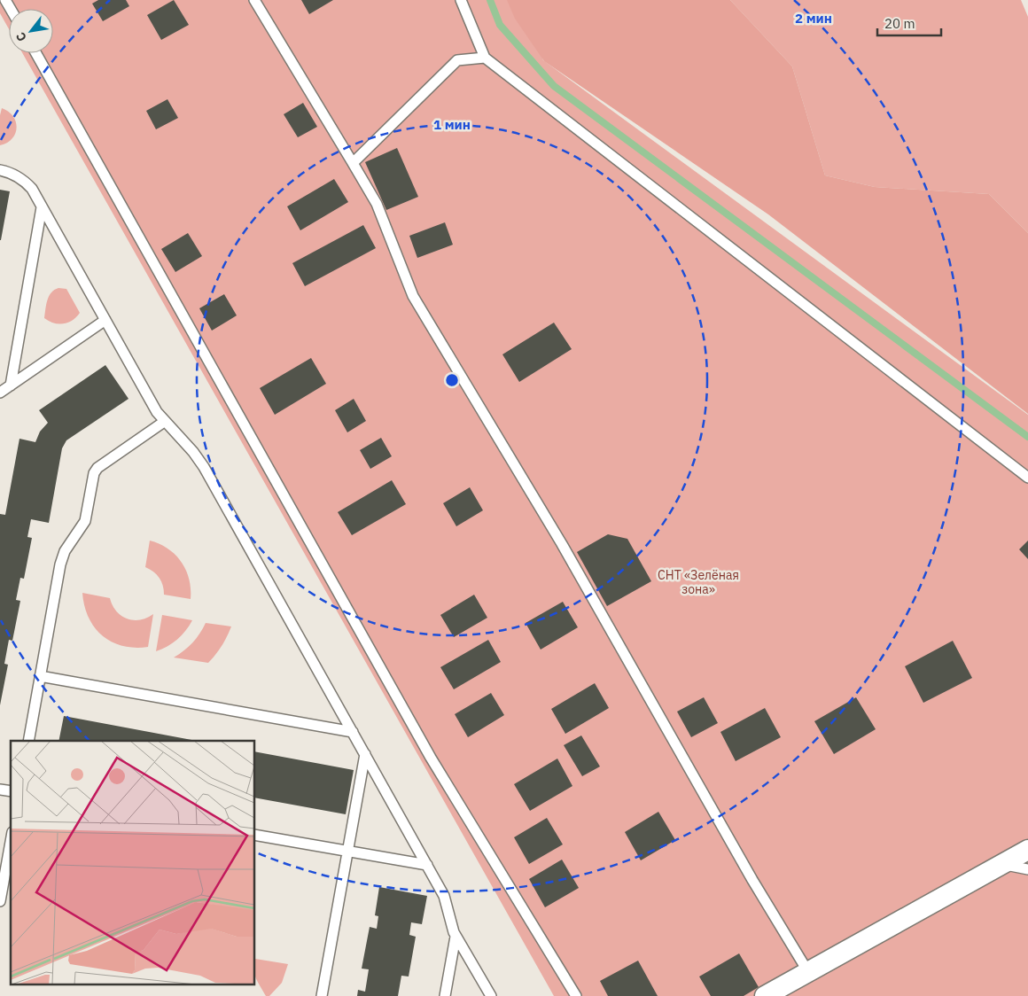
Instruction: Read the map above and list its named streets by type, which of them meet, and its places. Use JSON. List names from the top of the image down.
{
  "parks": ["СНТ «Зелёная зона»"],
  "scale_bar": "20 m",
  "north": "bottom left",
  "rings": ["2 мин", "1 мин"]
}
